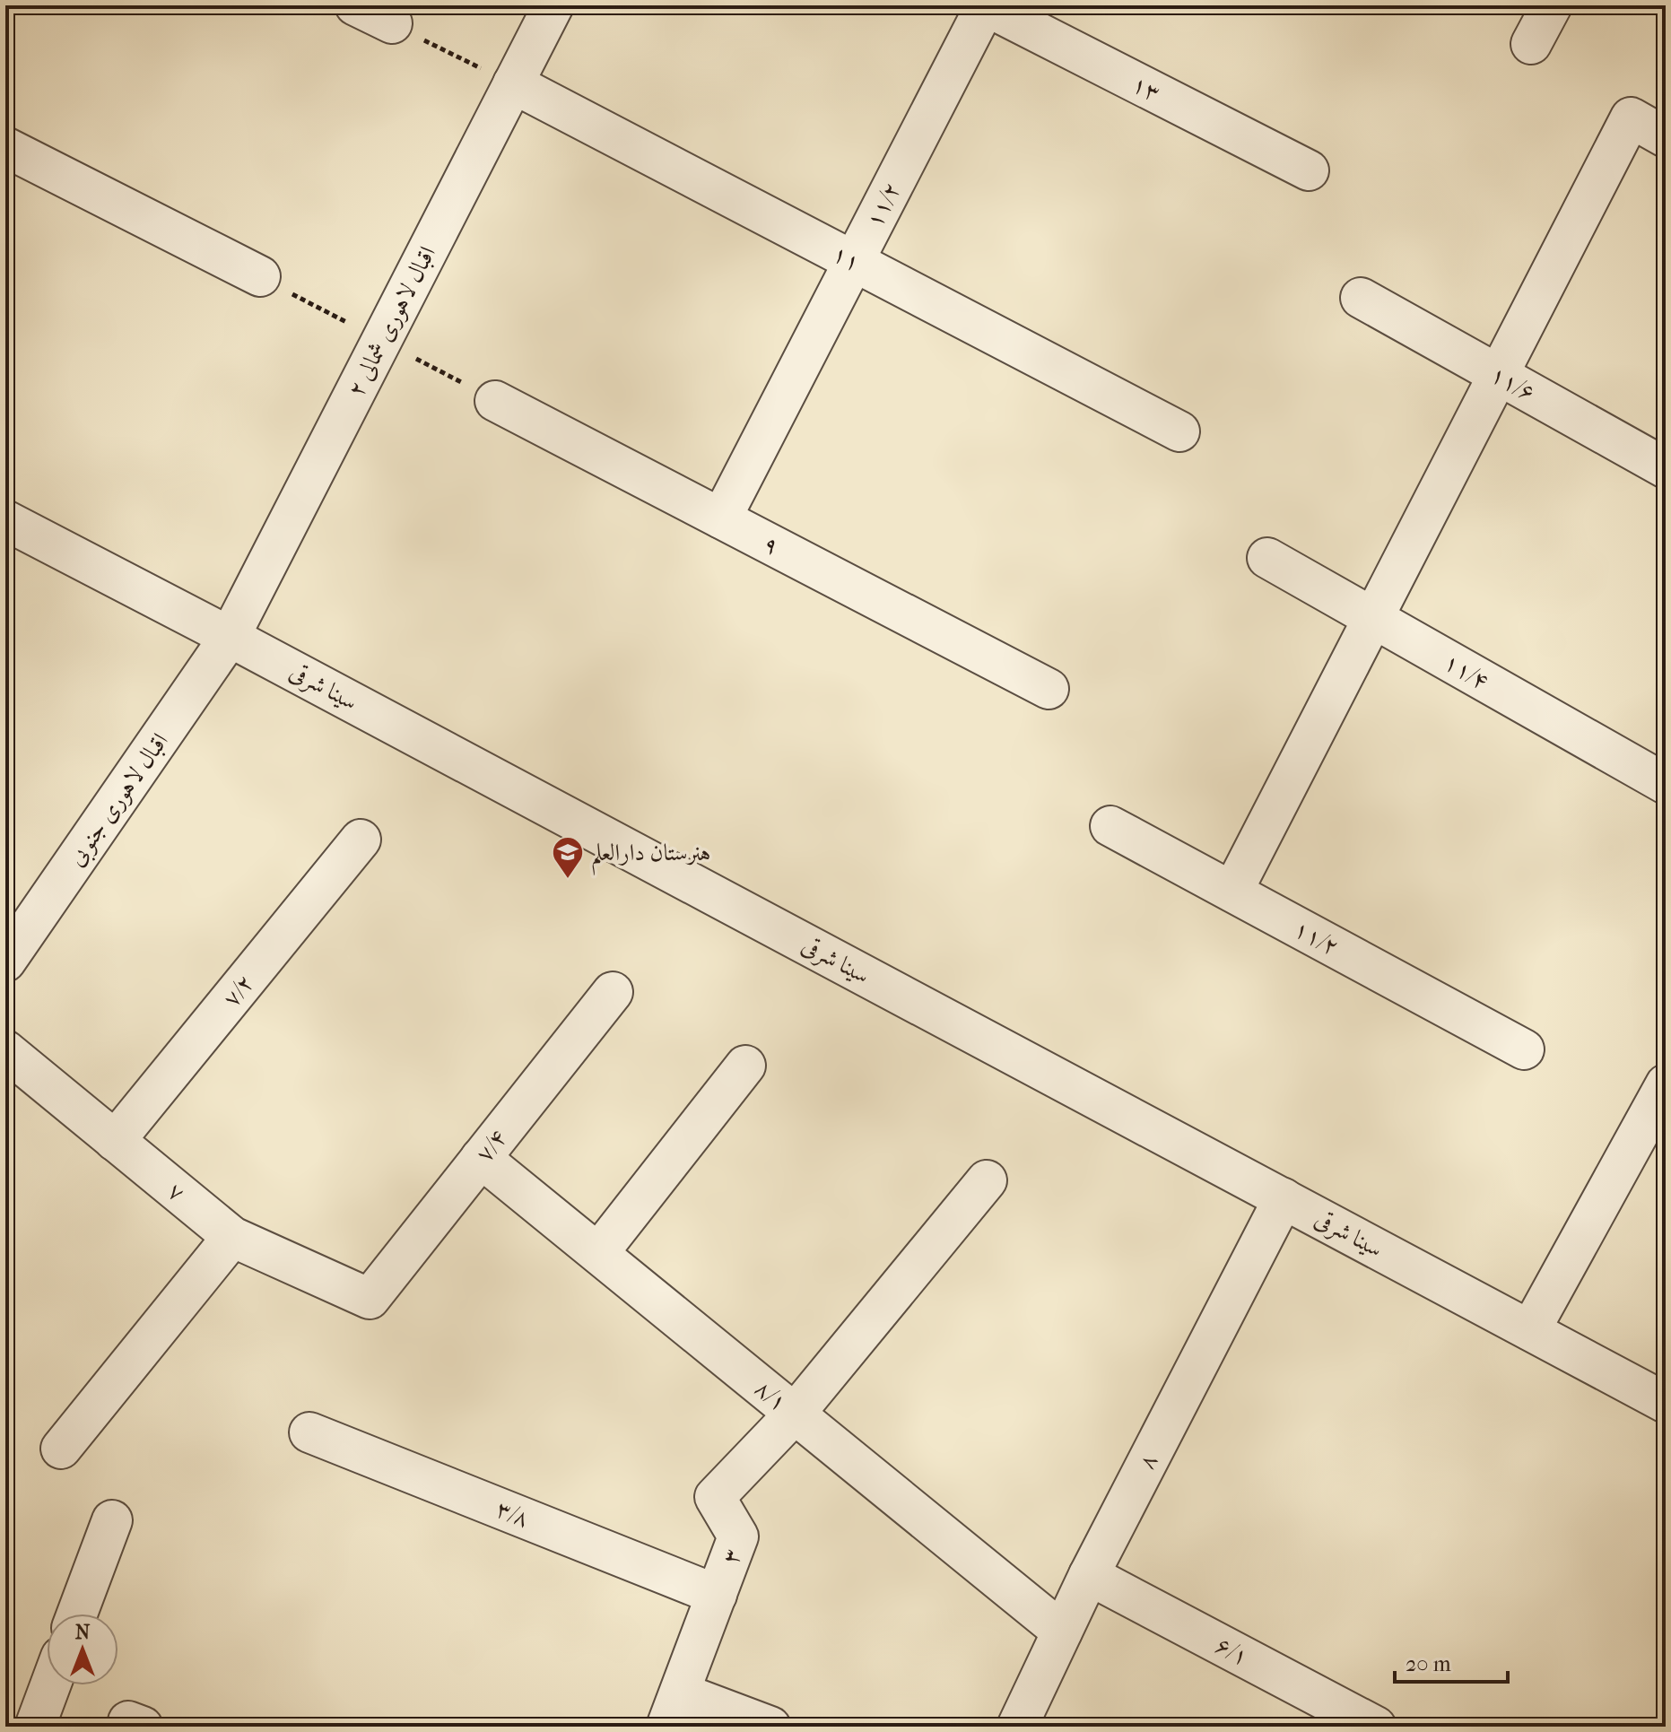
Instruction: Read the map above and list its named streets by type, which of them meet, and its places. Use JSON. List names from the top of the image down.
{
  "streets": {
    "street": [
      "۱۳",
      "۱۱/۲",
      "۱۱",
      "اقبال لاهوری شمالی ۲",
      "۱۱/۶",
      "۹",
      "۱۱/۴",
      "سینا شرقی",
      "اقبال لاهوری جنوبی",
      "۷/۲",
      "۷/۴",
      "۷",
      "۸/۱",
      "۸",
      "۳/۸",
      "۳",
      "۶/۱"
    ]
  },
  "crossings": [
    ["۱۳", "۱۱/۲"],
    ["۱۱/۲", "۱۱"],
    ["۱۱/۲", "۹"],
    ["۱۱", "اقبال لاهوری شمالی ۲"],
    ["اقبال لاهوری شمالی ۲", "سینا شرقی"],
    ["اقبال لاهوری شمالی ۲", "اقبال لاهوری جنوبی"],
    ["سینا شرقی", "اقبال لاهوری جنوبی"],
    ["سینا شرقی", "۸"],
    ["۷/۲", "۷"],
    ["۷/۴", "۷"],
    ["۷/۴", "۸/۱"],
    ["۸/۱", "۸"],
    ["۸/۱", "۳"],
    ["۸", "۶/۱"],
    ["۳/۸", "۳"]
  ],
  "places": {
    "school or university": ["هنرستان دارالعلم"]
  },
  "scale_bar": "20 m",
  "north": "top"
}
